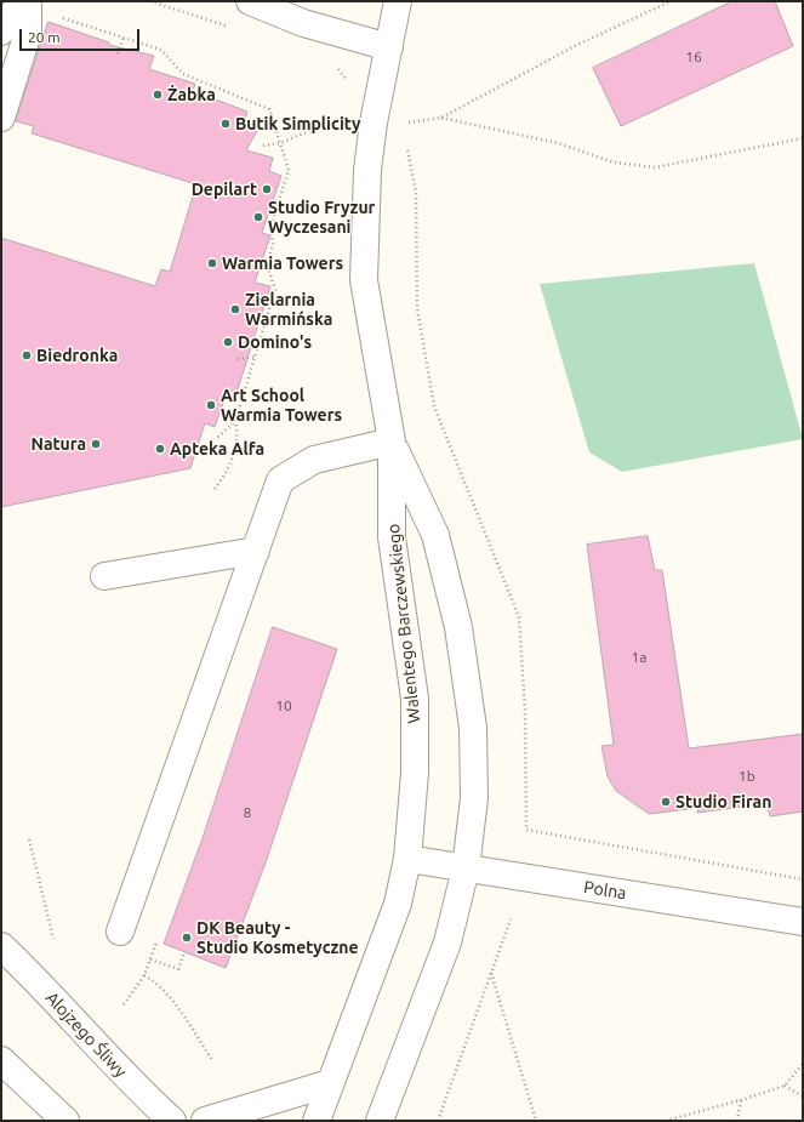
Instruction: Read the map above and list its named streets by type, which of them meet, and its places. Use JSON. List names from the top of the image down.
{
  "streets": {
    "street": ["Walentego Barczewskiego", "Polna", "Alojzego Śliwy"]
  },
  "crossings": [
    ["Walentego Barczewskiego", "Polna"]
  ],
  "places": [
    "Żabka",
    "Butik Simplicity",
    "Depilart",
    "Studio Fryzur Wyczesani",
    "Warmia Towers",
    "Zielarnia Warmińska",
    "Domino's",
    "Biedronka",
    "Art School Warmia Towers",
    "Natura",
    "Apteka Alfa",
    "Studio Firan",
    "DK Beauty - Studio Kosmetyczne"
  ],
  "house_numbers": [
    "16",
    "1a",
    "10",
    "1b",
    "8"
  ],
  "scale_bar": "20 m"
}
